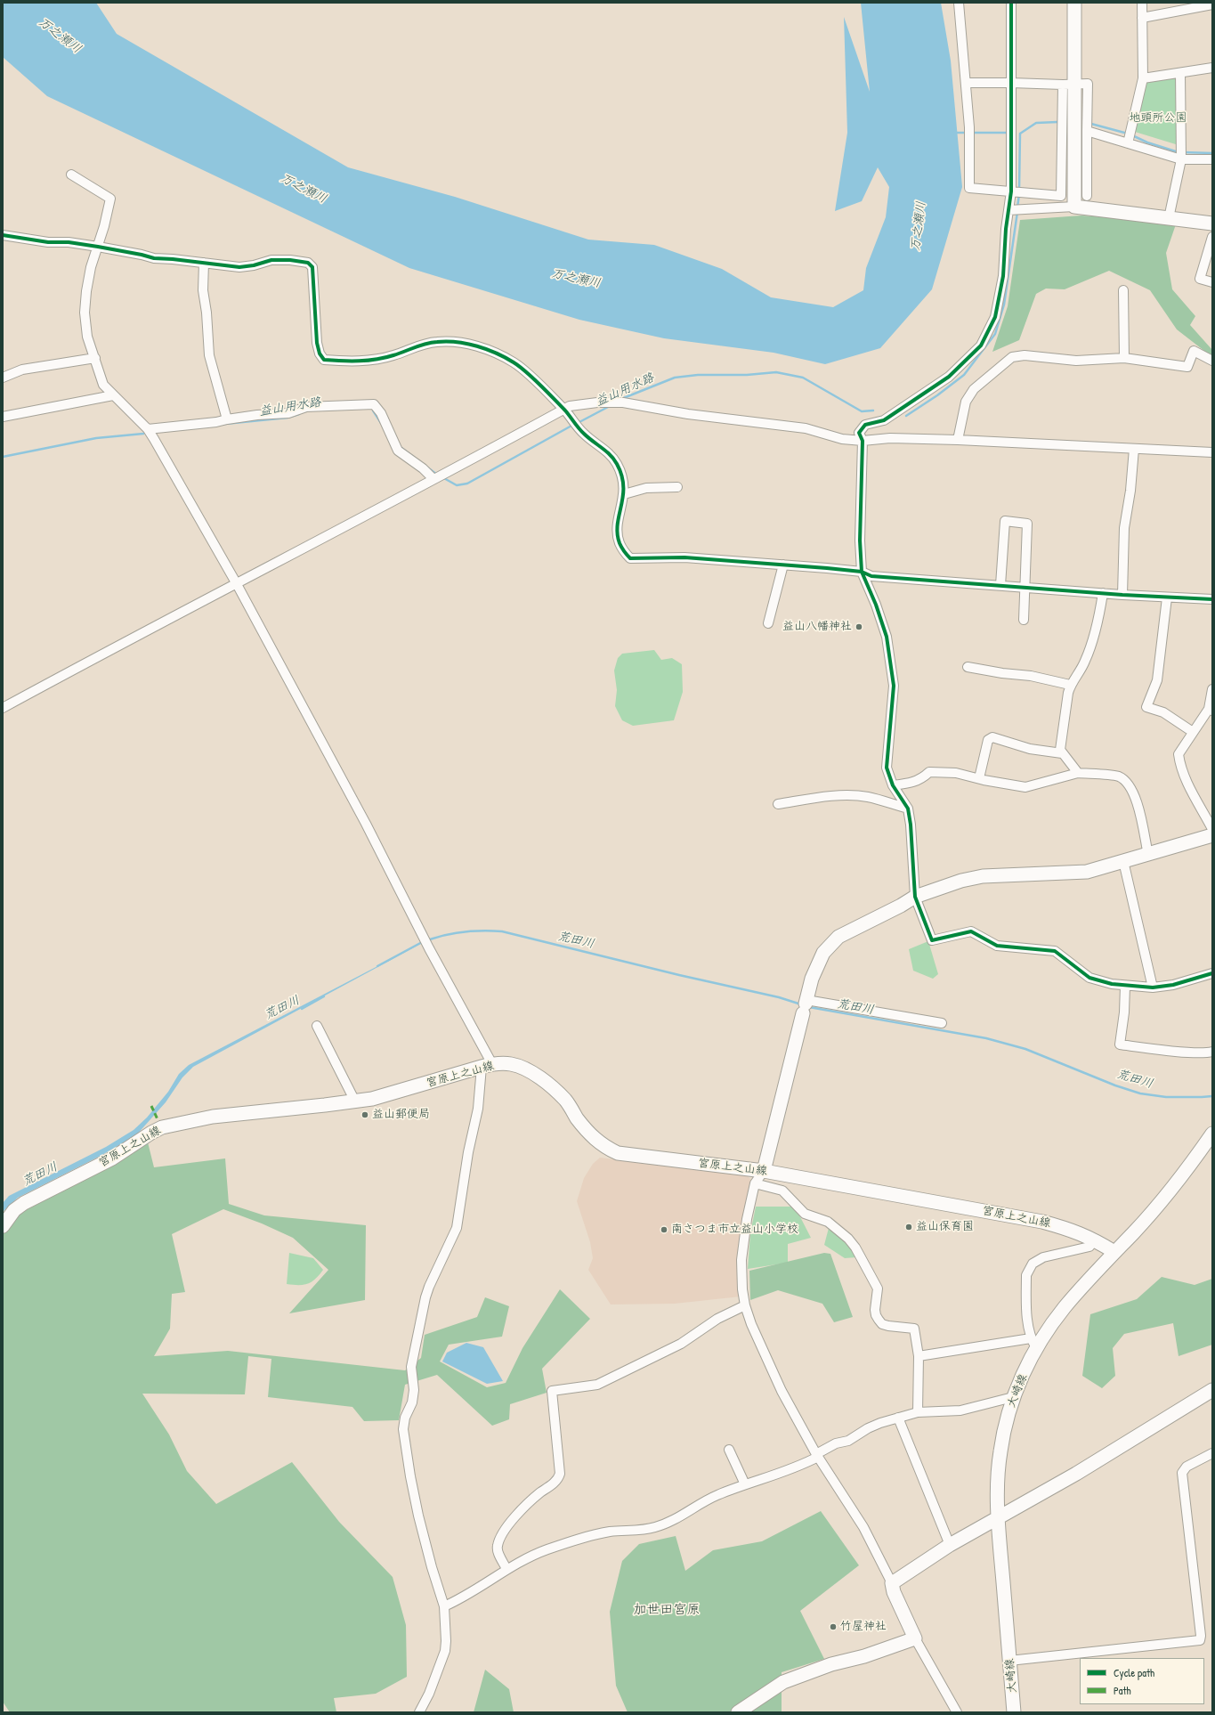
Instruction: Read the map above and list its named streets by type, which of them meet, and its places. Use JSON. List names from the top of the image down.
{
  "streets": {
    "street": ["宮原上之山線", "大崎線"]
  },
  "crossings": [
    ["宮原上之山線", "大崎線"]
  ],
  "districts": ["加世田宮原"],
  "water": ["万之瀬川", "益山用水路", "荒田川"],
  "parks": ["地頭所公園"],
  "places": [
    "益山八幡神社",
    "益山郵便局",
    "益山保育園",
    "南さつま市立益山小学校",
    "竹屋神社"
  ],
  "legend": ["Cycle path", "Path"]
}
